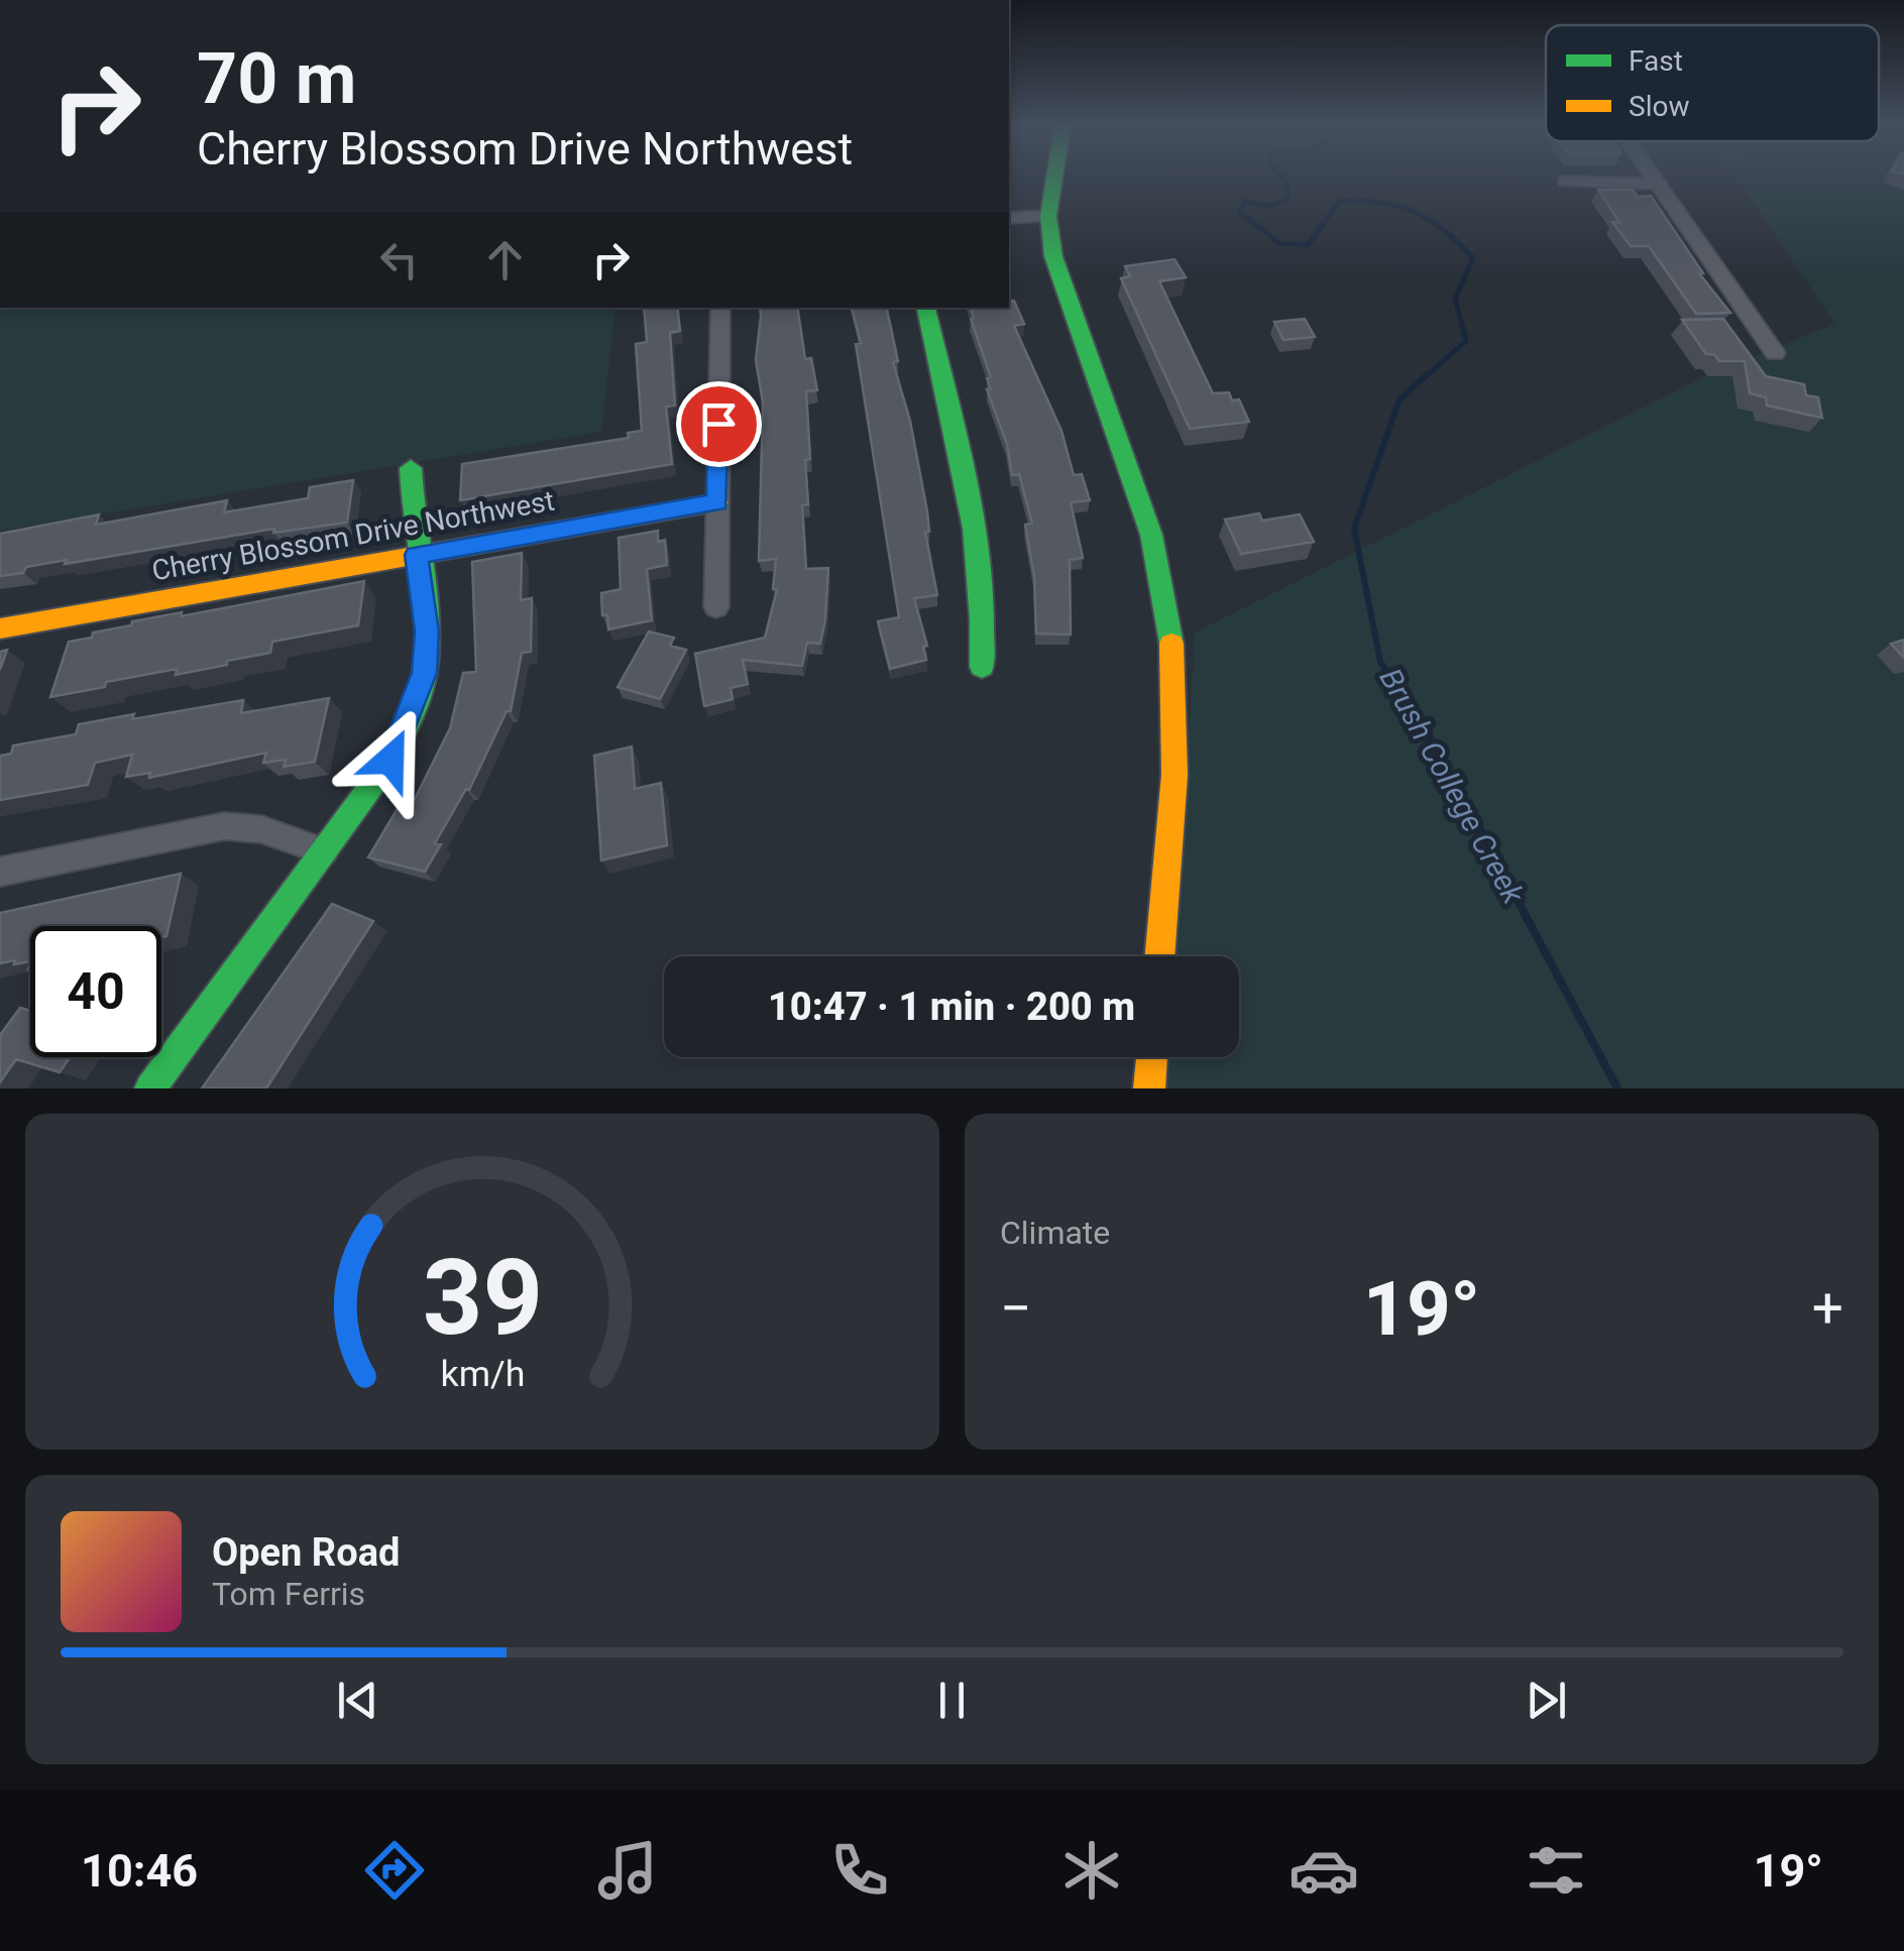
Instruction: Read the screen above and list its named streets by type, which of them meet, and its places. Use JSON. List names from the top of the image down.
{
  "streets": {
    "street": ["Cherry Blossom Drive Northwest"]
  },
  "water": ["Brush College Creek"],
  "legend": ["Fast", "Slow"],
  "page": {
    "turn": ["70 m", "Cherry Blossom Drive Northwest"],
    "limit": "40",
    "trip": "10:47 · 1 min · 200 m",
    "tile": "Climate",
    "heat": ["−", "19°", "+"],
    "song": ["Open Road", "Tom Ferris"],
    "tabs": ["10:46", "19°"],
    "gauge": ["39", "km/h"]
  }
}
